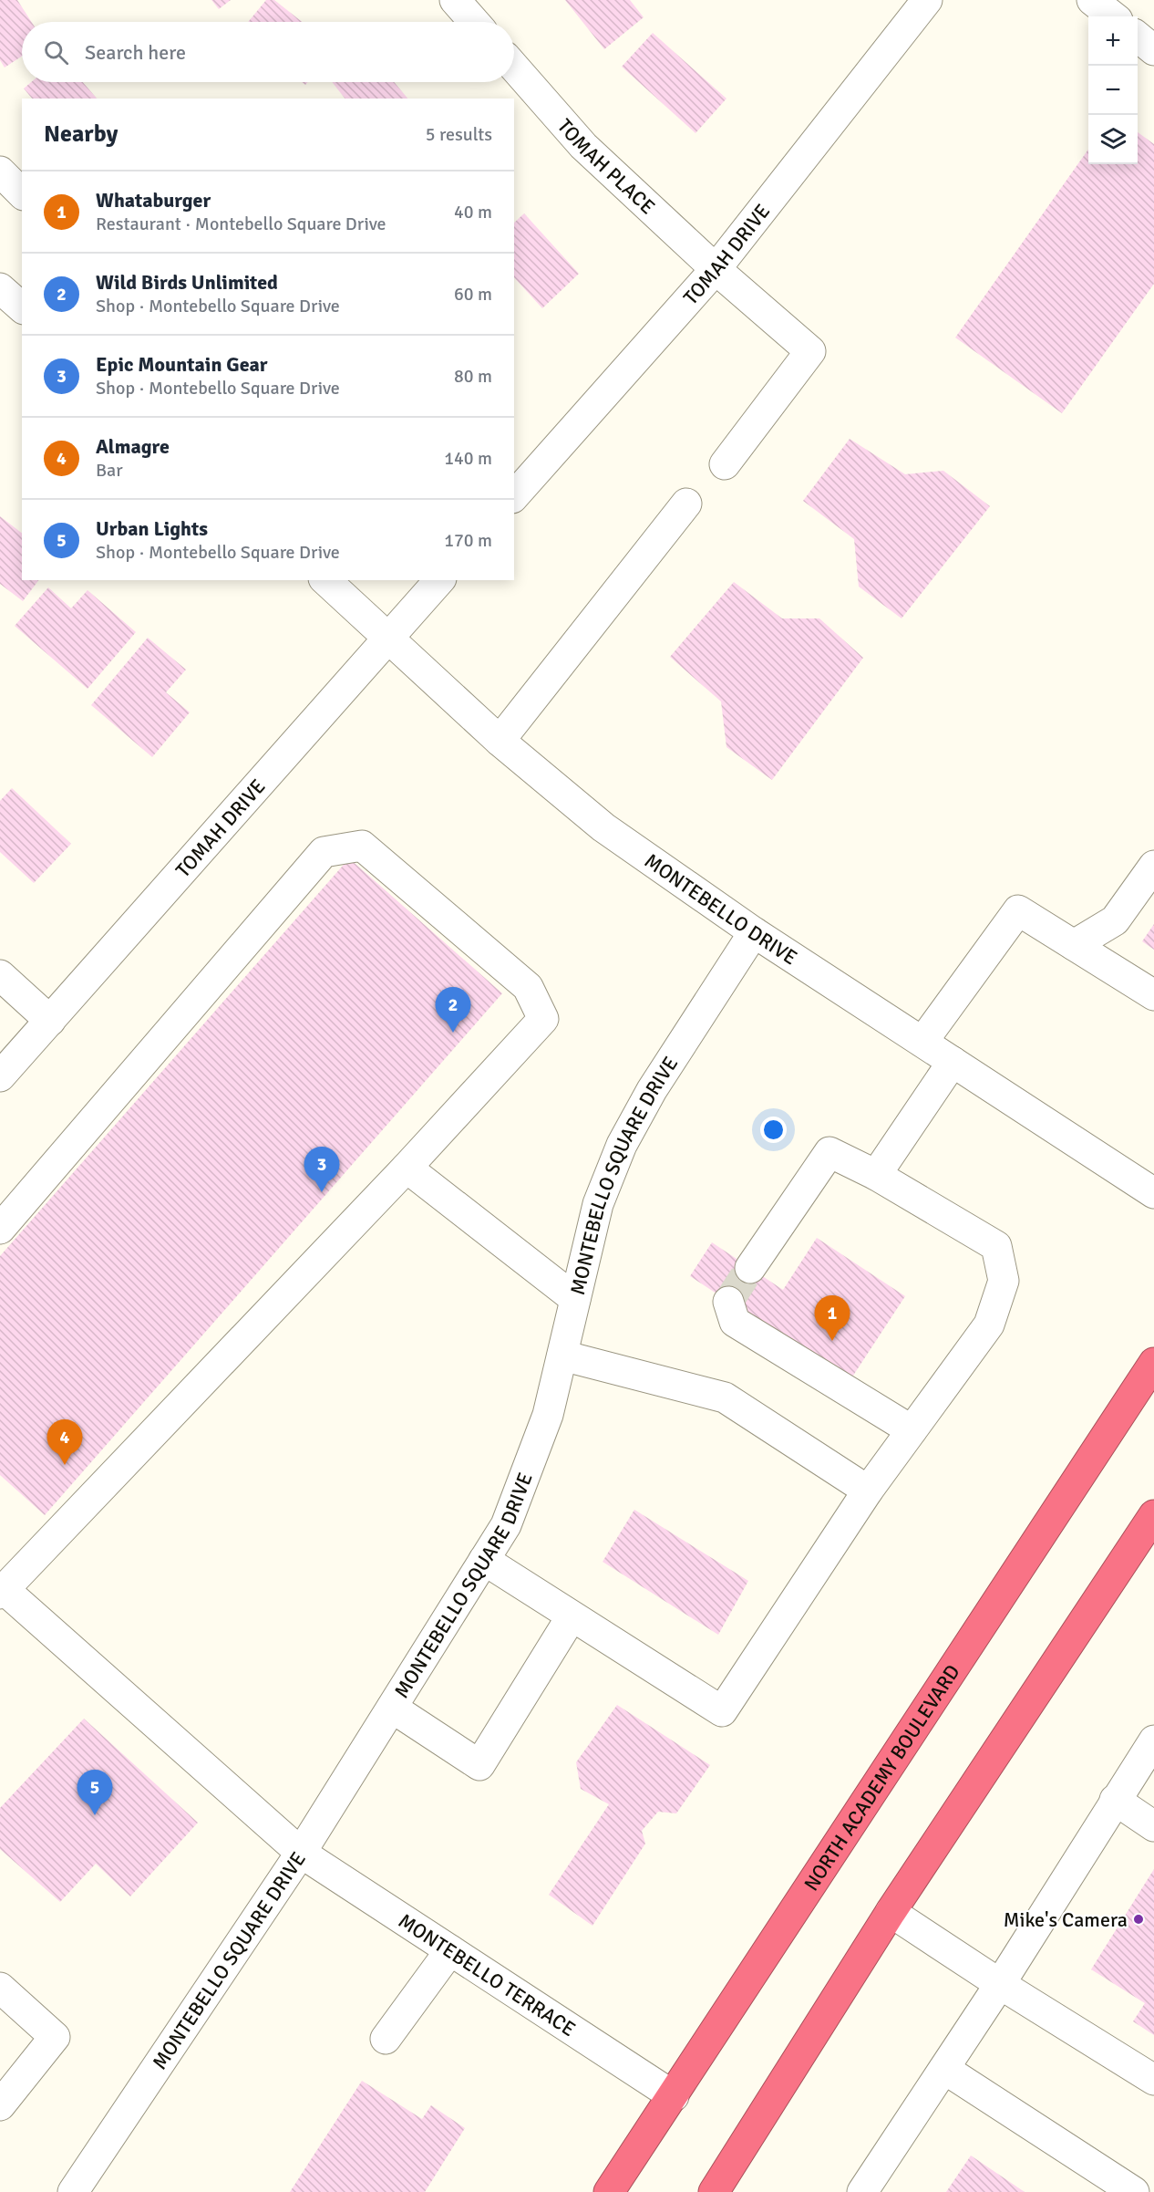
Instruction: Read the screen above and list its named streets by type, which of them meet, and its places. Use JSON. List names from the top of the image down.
{
  "streets": {
    "highway": ["NORTH ACADEMY BOULEVARD"],
    "street": [
      "TOMAH PLACE",
      "TOMAH DRIVE",
      "MONTEBELLO DRIVE",
      "MONTEBELLO SQUARE DRIVE",
      "MONTEBELLO TERRACE"
    ]
  },
  "crossings": [
    ["TOMAH PLACE", "TOMAH DRIVE"],
    ["TOMAH DRIVE", "MONTEBELLO DRIVE"],
    ["MONTEBELLO DRIVE", "MONTEBELLO SQUARE DRIVE"],
    ["MONTEBELLO SQUARE DRIVE", "MONTEBELLO TERRACE"],
    ["NORTH ACADEMY BOULEVARD", "MONTEBELLO TERRACE"]
  ],
  "places": ["Mike's Camera"],
  "page": {
    "map_buttons": ["+", "−"],
    "search": "Search here",
    "heading": ["Nearby", "5 results"],
    "list": [
      {
        "mark": "1",
        "name": "Whataburger",
        "note": "Restaurant · Montebello Square Drive",
        "value": "40 m"
      },
      {
        "mark": "2",
        "name": "Wild Birds Unlimited",
        "note": "Shop · Montebello Square Drive",
        "value": "60 m"
      },
      {
        "mark": "3",
        "name": "Epic Mountain Gear",
        "note": "Shop · Montebello Square Drive",
        "value": "80 m"
      },
      {
        "mark": "4",
        "name": "Almagre",
        "note": "Bar",
        "value": "140 m"
      },
      {
        "mark": "5",
        "name": "Urban Lights",
        "note": "Shop · Montebello Square Drive",
        "value": "170 m"
      }
    ],
    "pins": [
      "2",
      "3",
      "1",
      "4",
      "5"
    ]
  }
}
